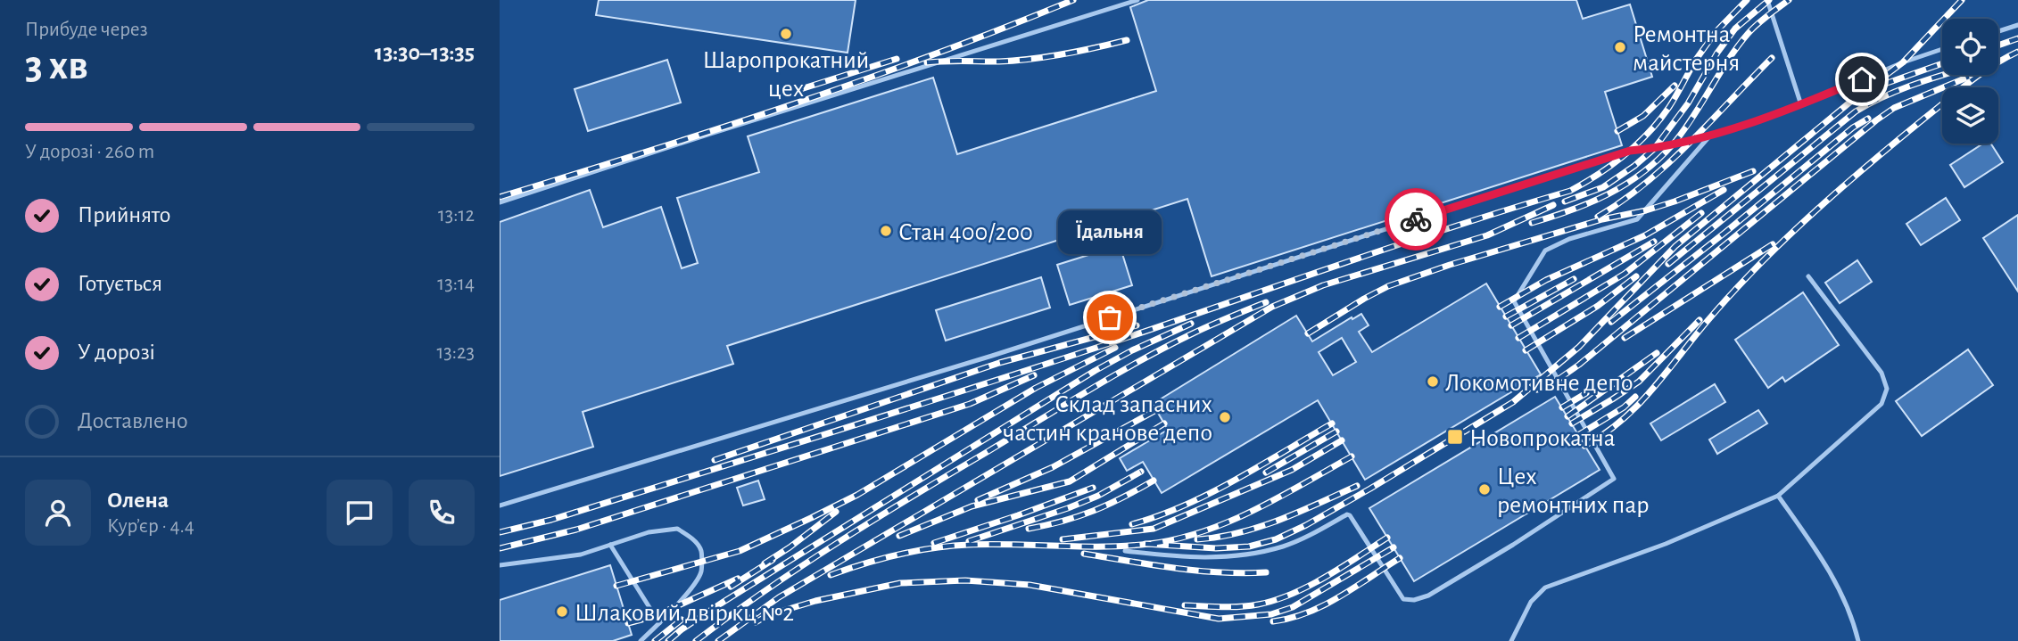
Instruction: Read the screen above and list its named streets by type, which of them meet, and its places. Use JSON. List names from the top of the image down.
{
  "places": {
    "other": [
      "Шаропрокатний цех",
      "Ремонтна майстерня",
      "Стан 400/200",
      "Їдальня",
      "Локомотивне депо",
      "Склад запасних частин кранове депо",
      "Цех ремонтних пар",
      "Шлаковий двір кц №2"
    ],
    "transit": ["Новопрокатна"]
  },
  "page": {
    "heading": ["3 хв", "Прибуде через", "13:30–13:35"],
    "panel": ["Олена", "Кур’єр · 4.4"],
    "bar": "У дорозі · 260 m",
    "list": [
      ["Прийнято", "13:12"],
      ["Готується", "13:14"],
      ["У дорозі", "13:23"],
      "Доставлено"
    ],
    "bubble": "Їдальня"
  }
}
